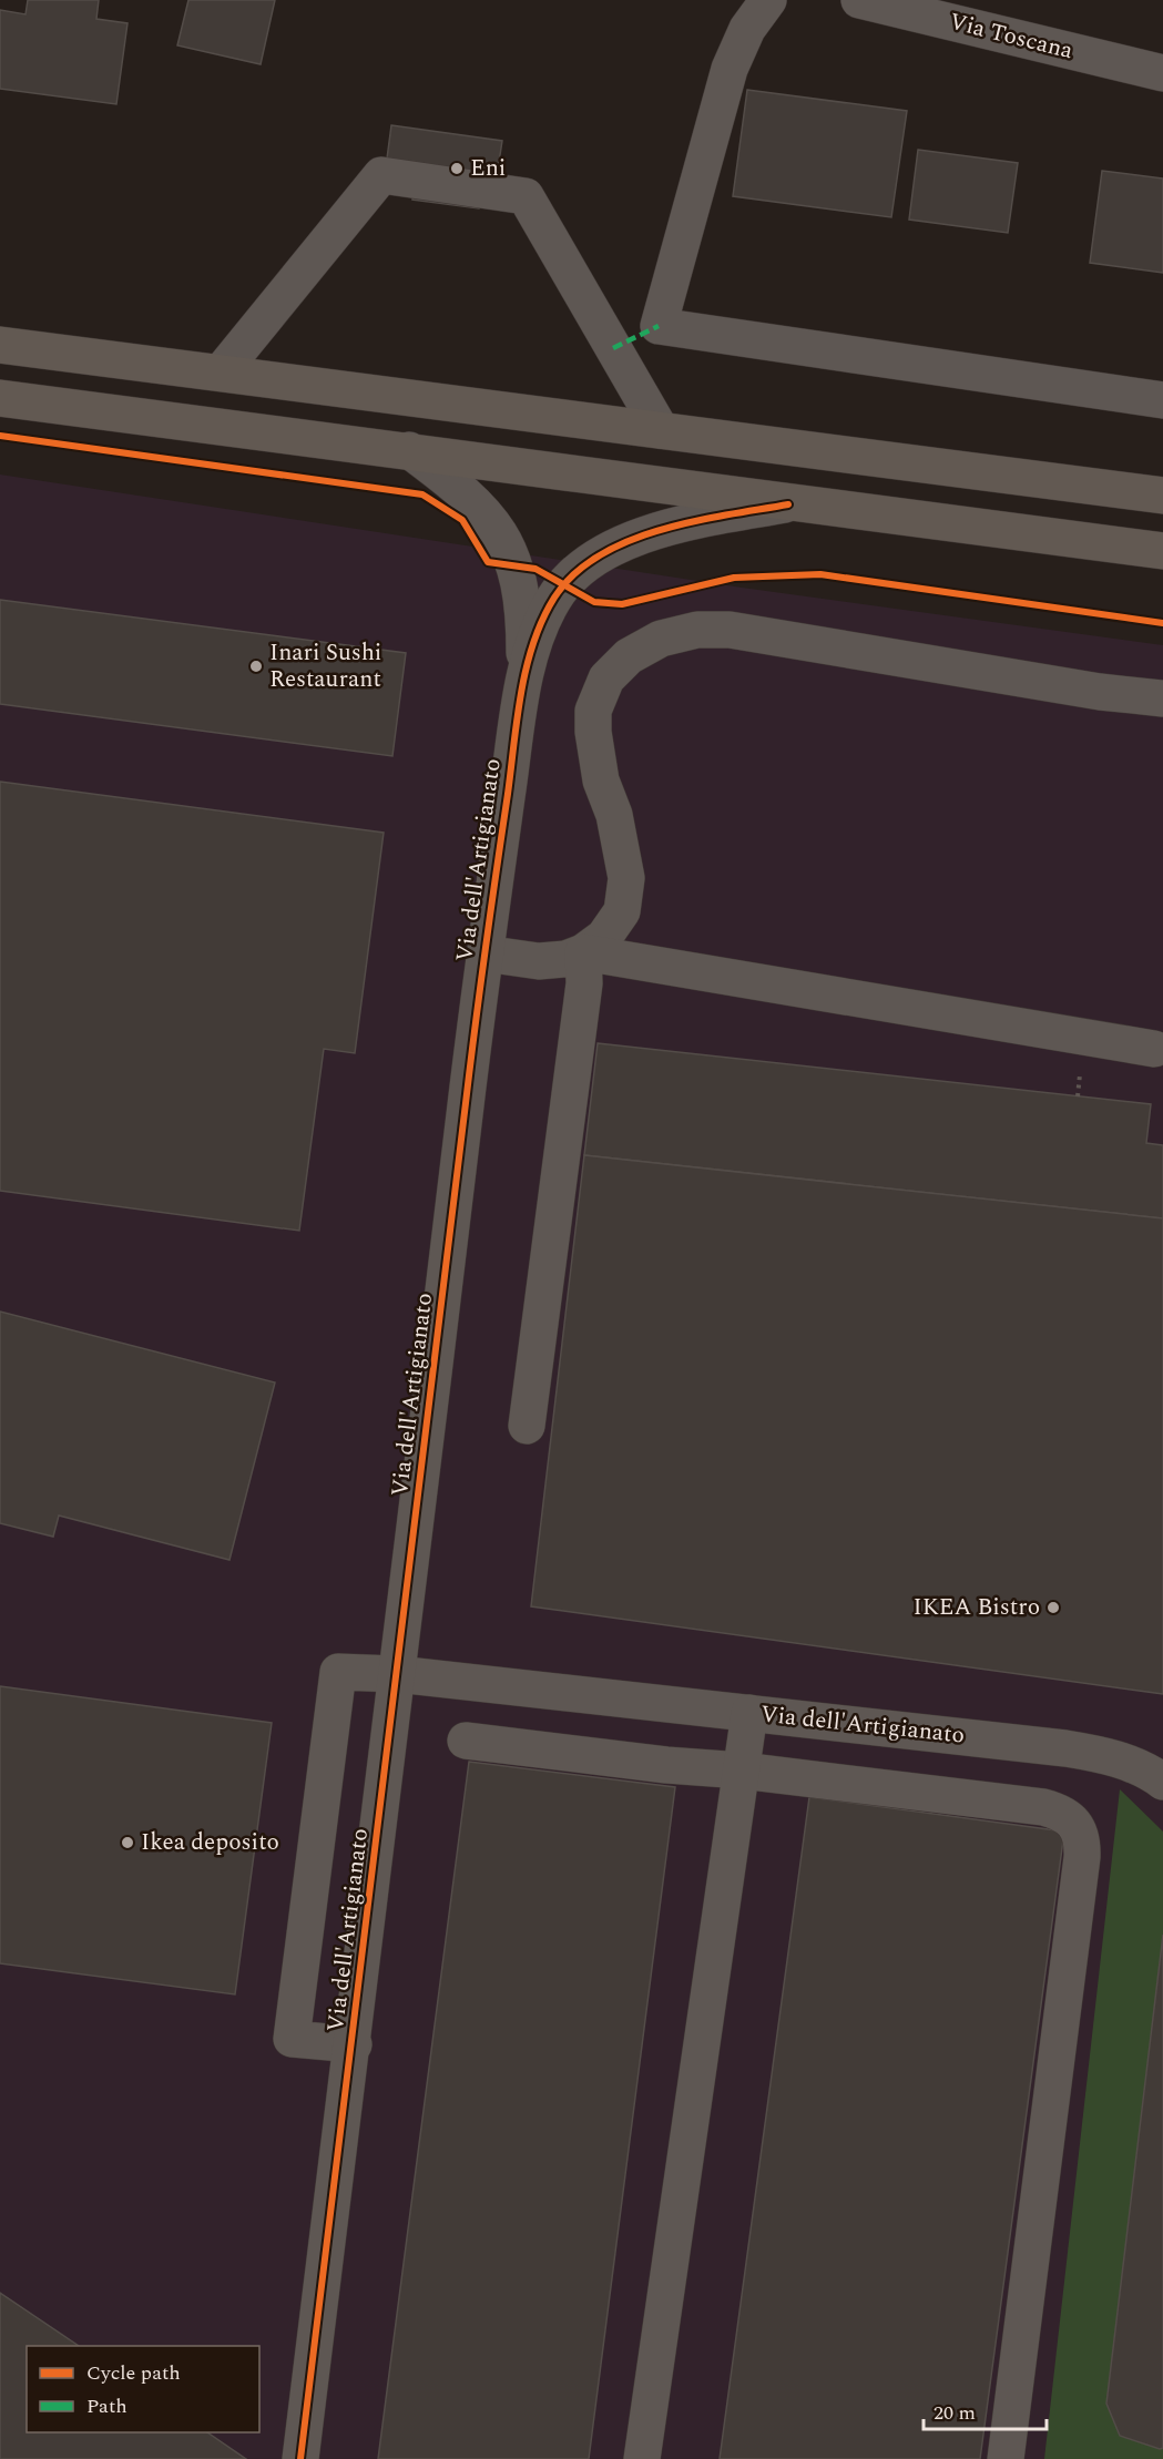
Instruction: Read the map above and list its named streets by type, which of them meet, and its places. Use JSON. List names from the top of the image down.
{
  "streets": {
    "street": ["Via Toscana", "Via dell'Artigianato"]
  },
  "places": [
    "Eni",
    "Inari Sushi Restaurant",
    "IKEA Bistro",
    "Ikea deposito"
  ],
  "legend": ["Cycle path", "Path"],
  "scale_bar": "20 m"
}
